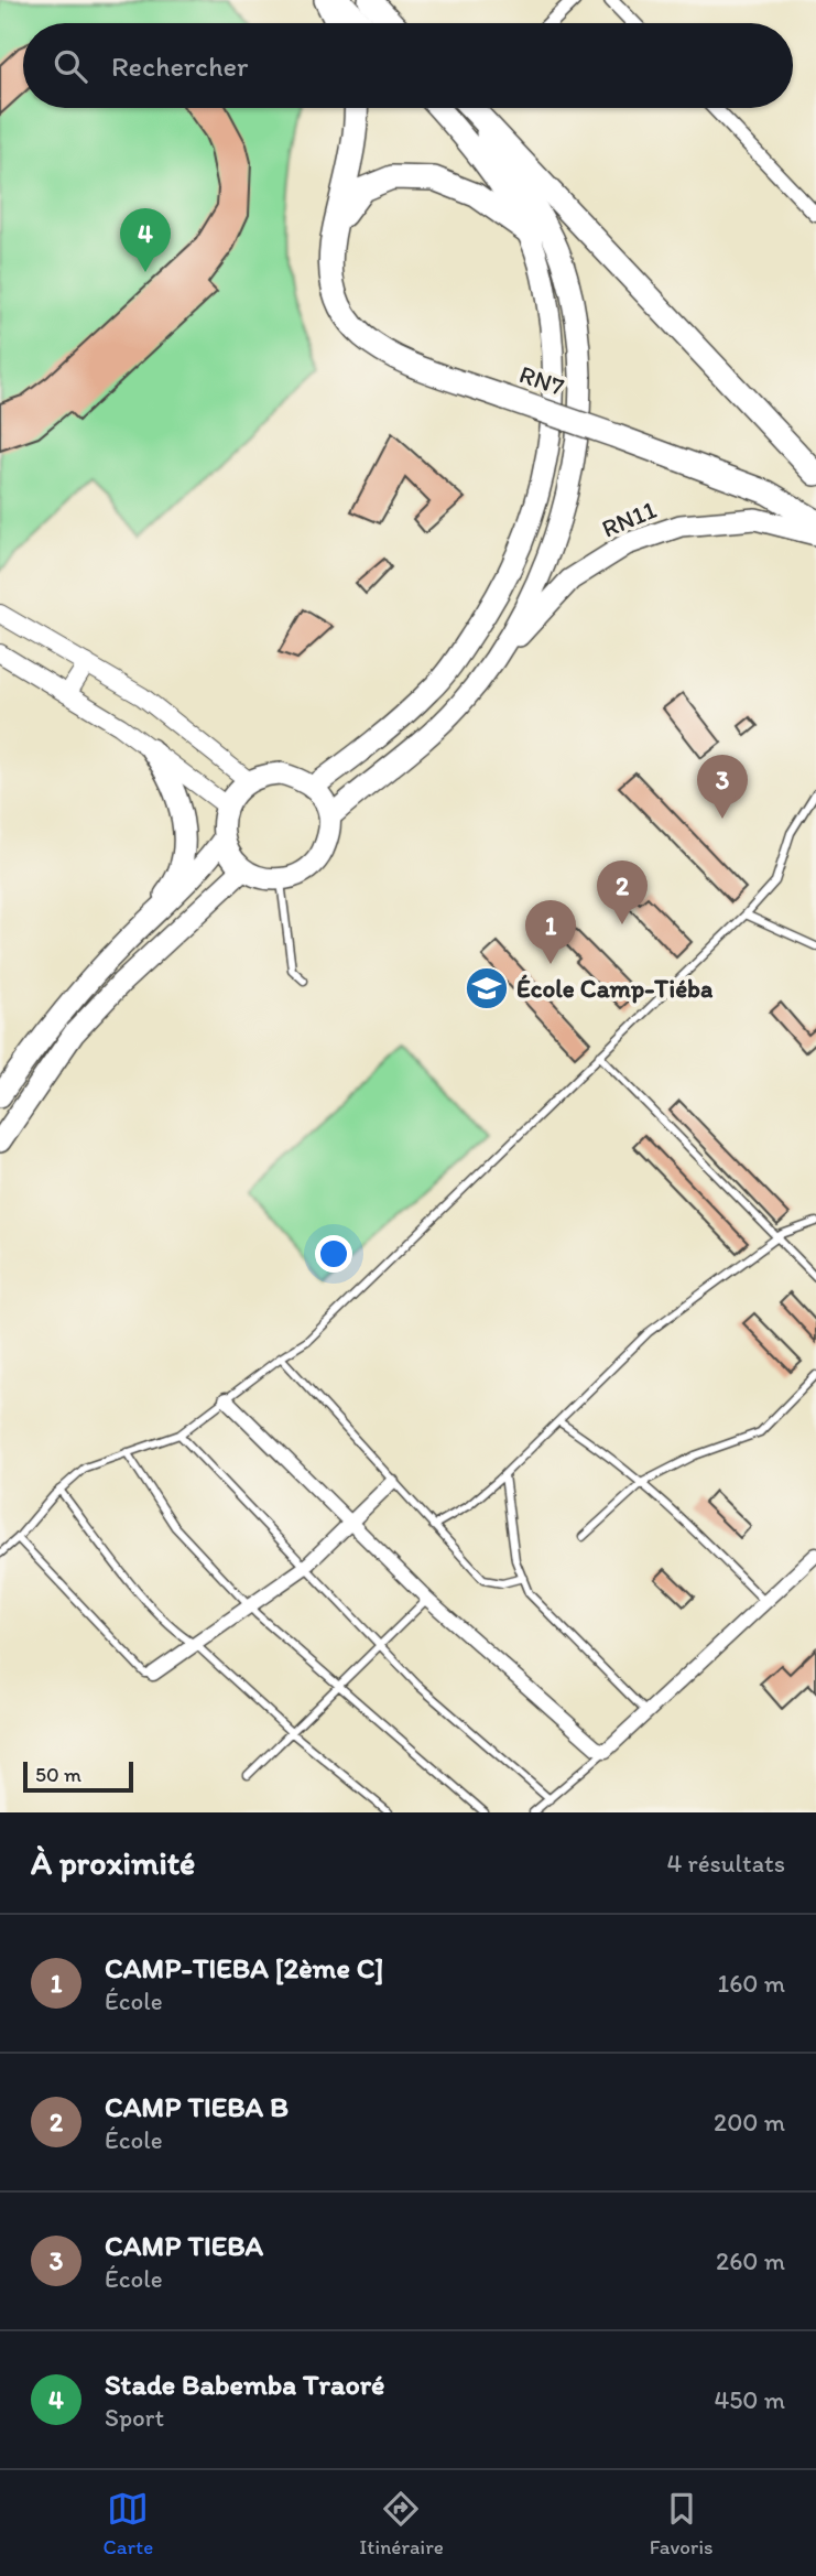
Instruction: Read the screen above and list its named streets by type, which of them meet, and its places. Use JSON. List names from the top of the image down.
{
  "streets": {
    "highway": ["RN7"],
    "main road": ["RN11"]
  },
  "places": {
    "school or university": ["École Camp-Tiéba"]
  },
  "scale_bar": "50 m",
  "page": {
    "search": "Rechercher",
    "pins": [
      "4",
      "3",
      "2",
      "1"
    ],
    "scale": "50 m",
    "heading": ["À proximité", "4 résultats"],
    "list": [
      {
        "mark": "1",
        "name": "CAMP-TIEBA [2ème C]",
        "note": "École",
        "value": "160 m"
      },
      {
        "mark": "2",
        "name": "CAMP TIEBA B",
        "note": "École",
        "value": "200 m"
      },
      {
        "mark": "3",
        "name": "CAMP TIEBA",
        "note": "École",
        "value": "260 m"
      },
      {
        "mark": "4",
        "name": "Stade Babemba Traoré",
        "note": "Sport",
        "value": "450 m"
      }
    ],
    "nav": ["Carte", "Itinéraire", "Favoris"]
  }
}
